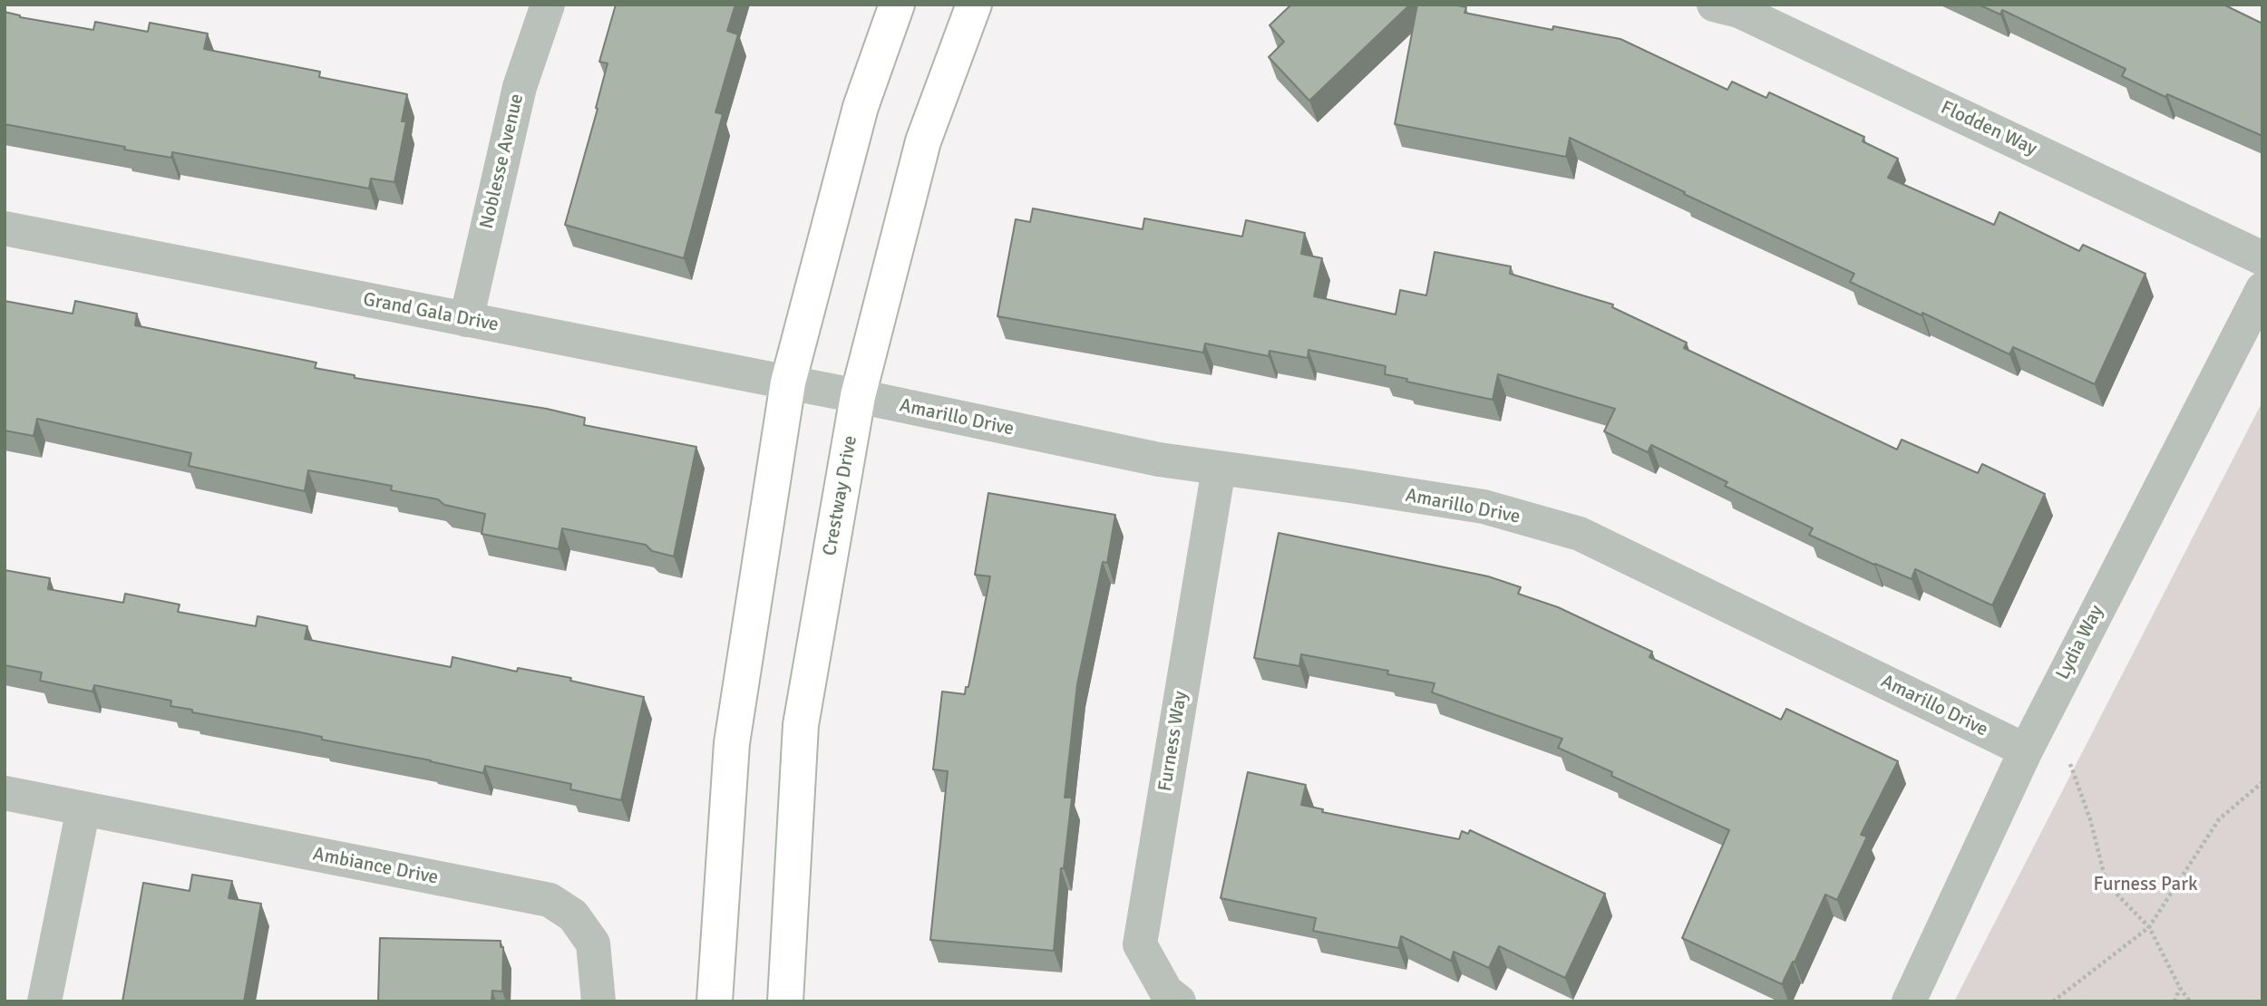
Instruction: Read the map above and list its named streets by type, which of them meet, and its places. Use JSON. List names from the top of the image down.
{
  "streets": {
    "street": [
      "Flodden Way",
      "Noblesse Avenue",
      "Grand Gala Drive",
      "Amarillo Drive",
      "Crestway Drive",
      "Lydia Way",
      "Furness Way",
      "Ambiance Drive"
    ]
  },
  "crossings": [
    ["Noblesse Avenue", "Grand Gala Drive"],
    ["Grand Gala Drive", "Amarillo Drive"],
    ["Grand Gala Drive", "Crestway Drive"],
    ["Amarillo Drive", "Crestway Drive"],
    ["Amarillo Drive", "Lydia Way"],
    ["Amarillo Drive", "Furness Way"]
  ],
  "parks": ["Furness Park"]
}
